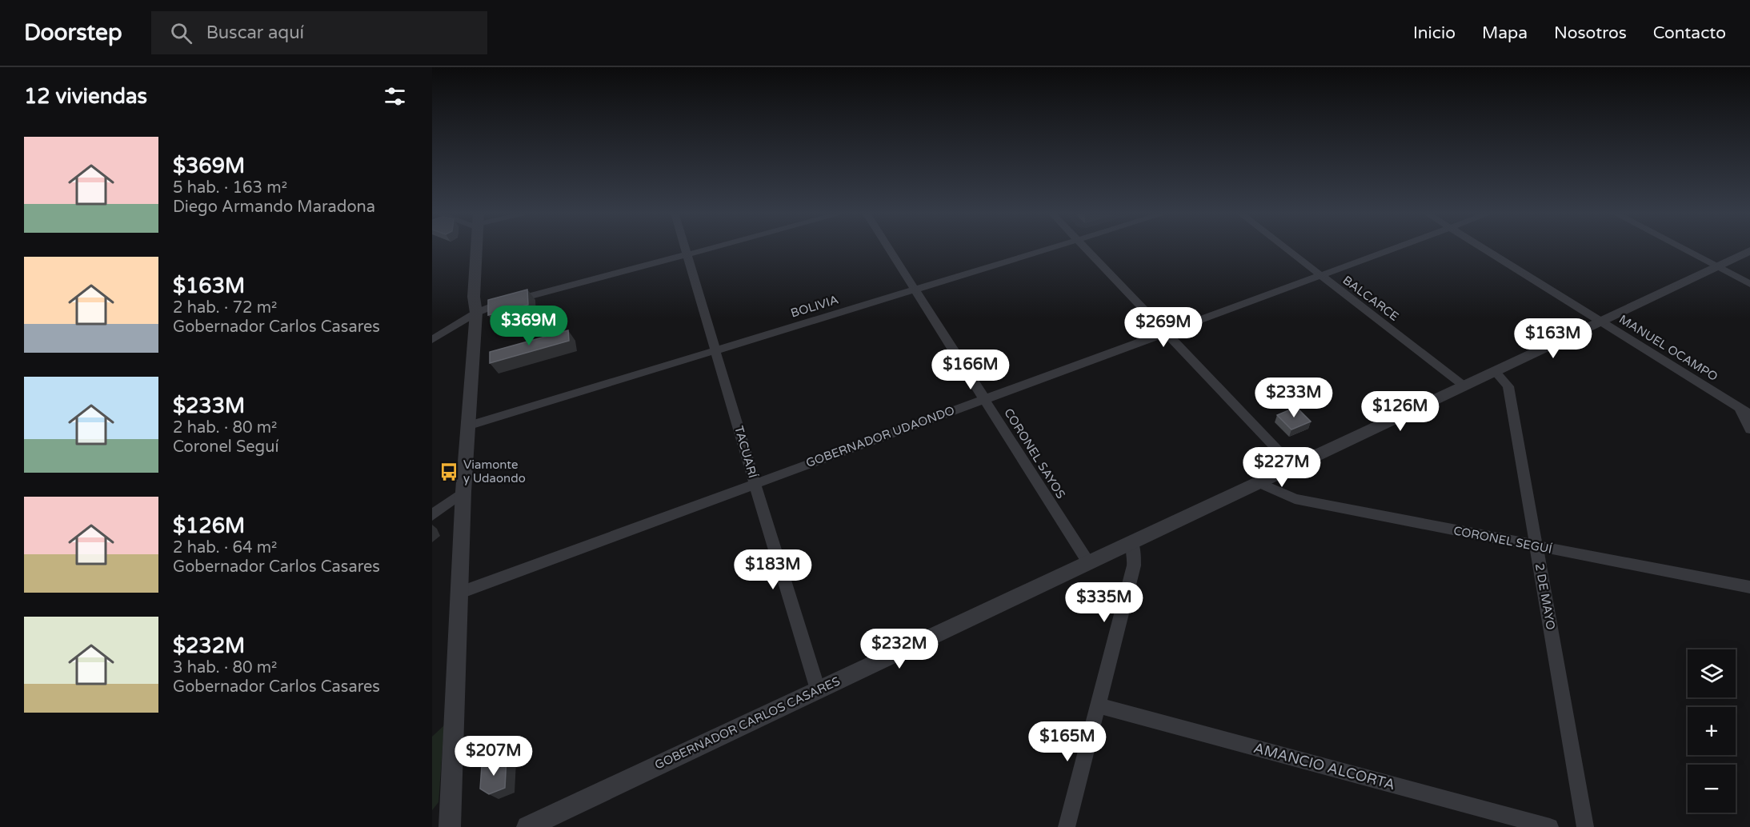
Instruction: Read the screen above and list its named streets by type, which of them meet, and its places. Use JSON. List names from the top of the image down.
{
  "streets": {
    "street": [
      "BALCARCE",
      "BOLIVIA",
      "MANUEL OCAMPO",
      "GOBERNADOR UDAONDO",
      "TACUARÍ",
      "CORONEL SAYOS",
      "CORONEL SEGUÍ",
      "2 DE MAYO",
      "GOBERNADOR CARLOS CASARES",
      "AMANCIO ALCORTA"
    ]
  },
  "crossings": [
    ["BALCARCE", "GOBERNADOR UDAONDO"],
    ["BALCARCE", "GOBERNADOR CARLOS CASARES"],
    ["BOLIVIA", "TACUARÍ"],
    ["BOLIVIA", "CORONEL SAYOS"],
    ["MANUEL OCAMPO", "GOBERNADOR CARLOS CASARES"],
    ["GOBERNADOR UDAONDO", "TACUARÍ"],
    ["GOBERNADOR UDAONDO", "CORONEL SAYOS"],
    ["TACUARÍ", "GOBERNADOR CARLOS CASARES"],
    ["CORONEL SAYOS", "GOBERNADOR CARLOS CASARES"],
    ["CORONEL SEGUÍ", "2 DE MAYO"],
    ["CORONEL SEGUÍ", "GOBERNADOR CARLOS CASARES"],
    ["2 DE MAYO", "GOBERNADOR CARLOS CASARES"]
  ],
  "places": {
    "bus stop": ["Viamonte y Udaondo"]
  },
  "page": {
    "header": "Doorstep",
    "search": "Buscar aquí",
    "nav": [
      "Inicio",
      "Mapa",
      "Nosotros",
      "Contacto"
    ],
    "heading": "12 viviendas",
    "list": [
      {
        "name": "$369M",
        "note": "5 hab. · 163 m² · Diego Armando Maradona"
      },
      {
        "name": "$163M",
        "note": "2 hab. · 72 m² · Gobernador Carlos Casares"
      },
      {
        "name": "$233M",
        "note": "2 hab. · 80 m² · Coronel Seguí"
      },
      {
        "name": "$126M",
        "note": "2 hab. · 64 m² · Gobernador Carlos Casares"
      },
      {
        "name": "$232M",
        "note": "3 hab. · 80 m² · Gobernador Carlos Casares"
      }
    ],
    "price": [
      "$369M",
      "$269M",
      "$163M",
      "$166M",
      "$233M",
      "$126M",
      "$227M",
      "$183M",
      "$335M",
      "$232M",
      "$165M",
      "$207M"
    ],
    "map_buttons": ["+", "−"]
  }
}
